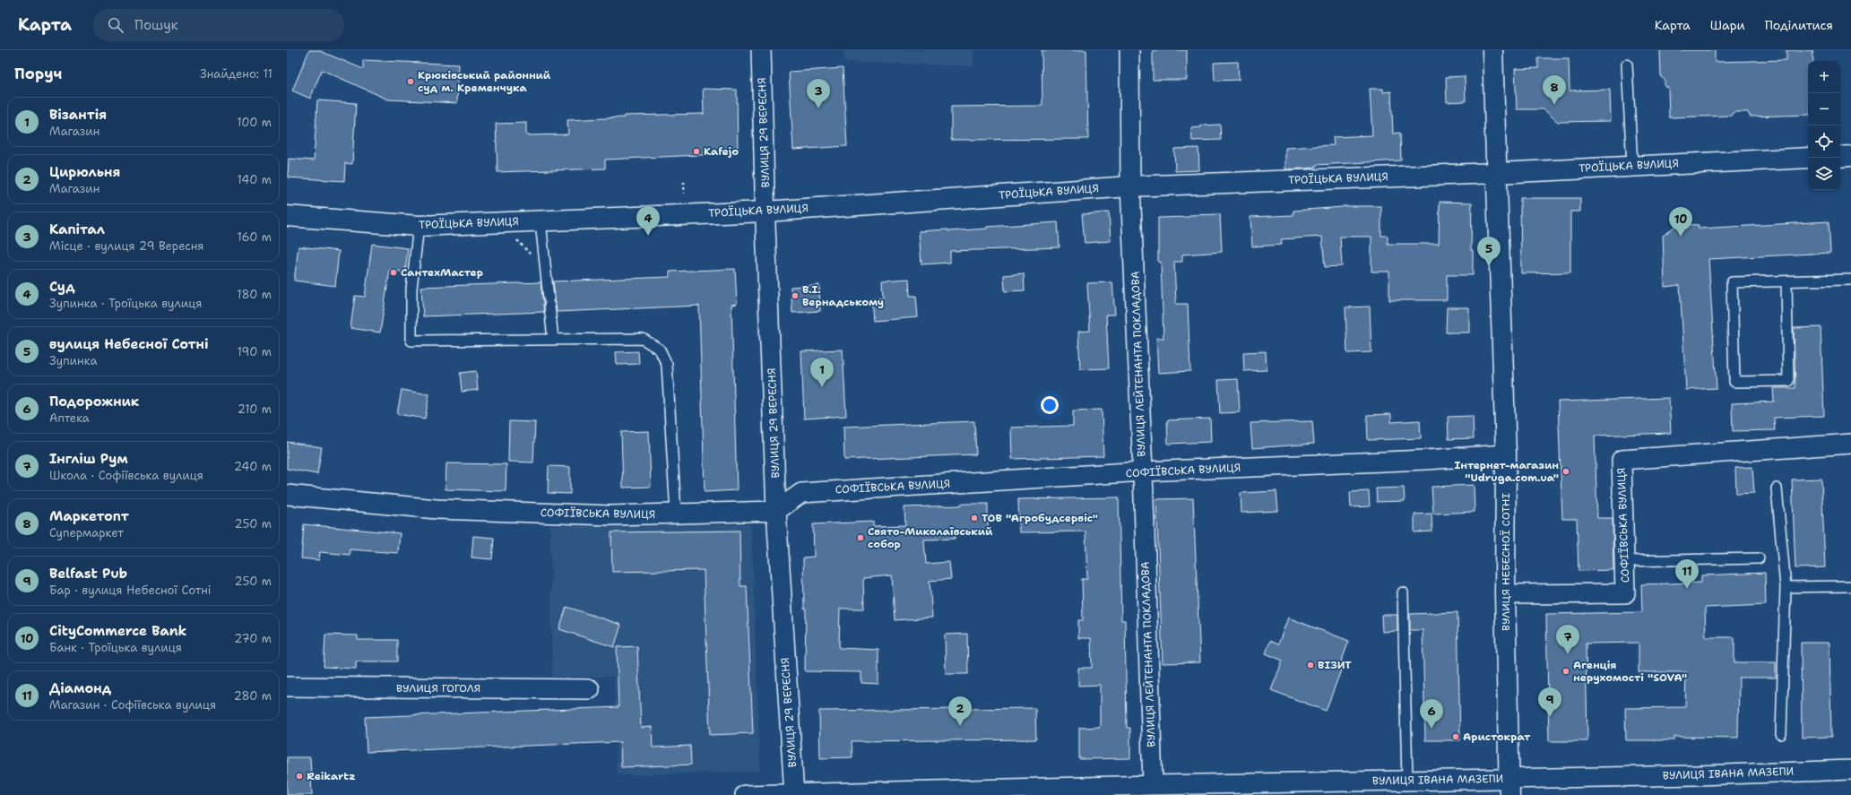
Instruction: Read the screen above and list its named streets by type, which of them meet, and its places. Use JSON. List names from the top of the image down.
{
  "streets": {
    "main road": ["ТРОЇЦЬКА ВУЛИЦЯ", "ВУЛИЦЯ НЕБЕСНОЇ СОТНІ"],
    "street": [
      "ВУЛИЦЯ 29 ВЕРЕСНЯ",
      "ВУЛИЦЯ ЛЕЙТЕНАНТА ПОКЛАДОВА",
      "СОФІЇВСЬКА ВУЛИЦЯ",
      "ВУЛИЦЯ ГОГОЛЯ",
      "ВУЛИЦЯ ІВАНА МАЗЕПИ"
    ]
  },
  "crossings": [
    ["ВУЛИЦЯ 29 ВЕРЕСНЯ", "ТРОЇЦЬКА ВУЛИЦЯ"],
    ["ВУЛИЦЯ 29 ВЕРЕСНЯ", "СОФІЇВСЬКА ВУЛИЦЯ"],
    ["ВУЛИЦЯ 29 ВЕРЕСНЯ", "ВУЛИЦЯ ІВАНА МАЗЕПИ"],
    ["ТРОЇЦЬКА ВУЛИЦЯ", "ВУЛИЦЯ ЛЕЙТЕНАНТА ПОКЛАДОВА"],
    ["ТРОЇЦЬКА ВУЛИЦЯ", "ВУЛИЦЯ НЕБЕСНОЇ СОТНІ"],
    ["ВУЛИЦЯ ЛЕЙТЕНАНТА ПОКЛАДОВА", "СОФІЇВСЬКА ВУЛИЦЯ"],
    ["ВУЛИЦЯ ЛЕЙТЕНАНТА ПОКЛАДОВА", "ВУЛИЦЯ ІВАНА МАЗЕПИ"],
    ["СОФІЇВСЬКА ВУЛИЦЯ", "ВУЛИЦЯ НЕБЕСНОЇ СОТНІ"],
    ["ВУЛИЦЯ НЕБЕСНОЇ СОТНІ", "ВУЛИЦЯ ІВАНА МАЗЕПИ"]
  ],
  "places": [
    "Крюківський районний суд м. Кременчука",
    "Kafejo",
    "СантехМастер",
    "В.І. Вернадському",
    "Iнтернет-магазин \"Udruga.com.ua\"",
    "ТОВ \"Агробудсервіс\"",
    "Свято-Миколаївський собор",
    "ВІЗИТ",
    "Агенція нерухомості \"SOVA\"",
    "Аристократ",
    "Reikartz"
  ],
  "page": {
    "header": "Карта",
    "search": "Пошук",
    "nav": ["Карта", "Шари", "Поділитися"],
    "heading": ["Поруч", "Знайдено: 11"],
    "map_buttons": ["+", "−"],
    "pins": [
      "8",
      "3",
      "4",
      "10",
      "5",
      "1",
      "11",
      "7",
      "9",
      "2",
      "6"
    ],
    "list": [
      {
        "mark": "1",
        "name": "Візантія",
        "note": "Магазин",
        "value": "100 m"
      },
      {
        "mark": "2",
        "name": "Цирюльня",
        "note": "Магазин",
        "value": "140 m"
      },
      {
        "mark": "3",
        "name": "Капітал",
        "note": "Місце · вулиця 29 Вересня",
        "value": "160 m"
      },
      {
        "mark": "4",
        "name": "Суд",
        "note": "Зупинка · Троїцька вулиця",
        "value": "180 m"
      },
      {
        "mark": "5",
        "name": "вулиця Небесної Сотні",
        "note": "Зупинка",
        "value": "190 m"
      },
      {
        "mark": "6",
        "name": "Подорожник",
        "note": "Аптека",
        "value": "210 m"
      },
      {
        "mark": "7",
        "name": "Інгліш Рум",
        "note": "Школа · Софіївська вулиця",
        "value": "240 m"
      },
      {
        "mark": "8",
        "name": "Маркетопт",
        "note": "Супермаркет",
        "value": "250 m"
      },
      {
        "mark": "9",
        "name": "Belfast Pub",
        "note": "Бар · вулиця Небесної Сотні",
        "value": "250 m"
      },
      {
        "mark": "10",
        "name": "CityCommerce Bank",
        "note": "Банк · Троїцька вулиця",
        "value": "270 m"
      },
      {
        "mark": "11",
        "name": "Дiамонд",
        "note": "Магазин · Софіївська вулиця",
        "value": "280 m"
      }
    ]
  }
}
